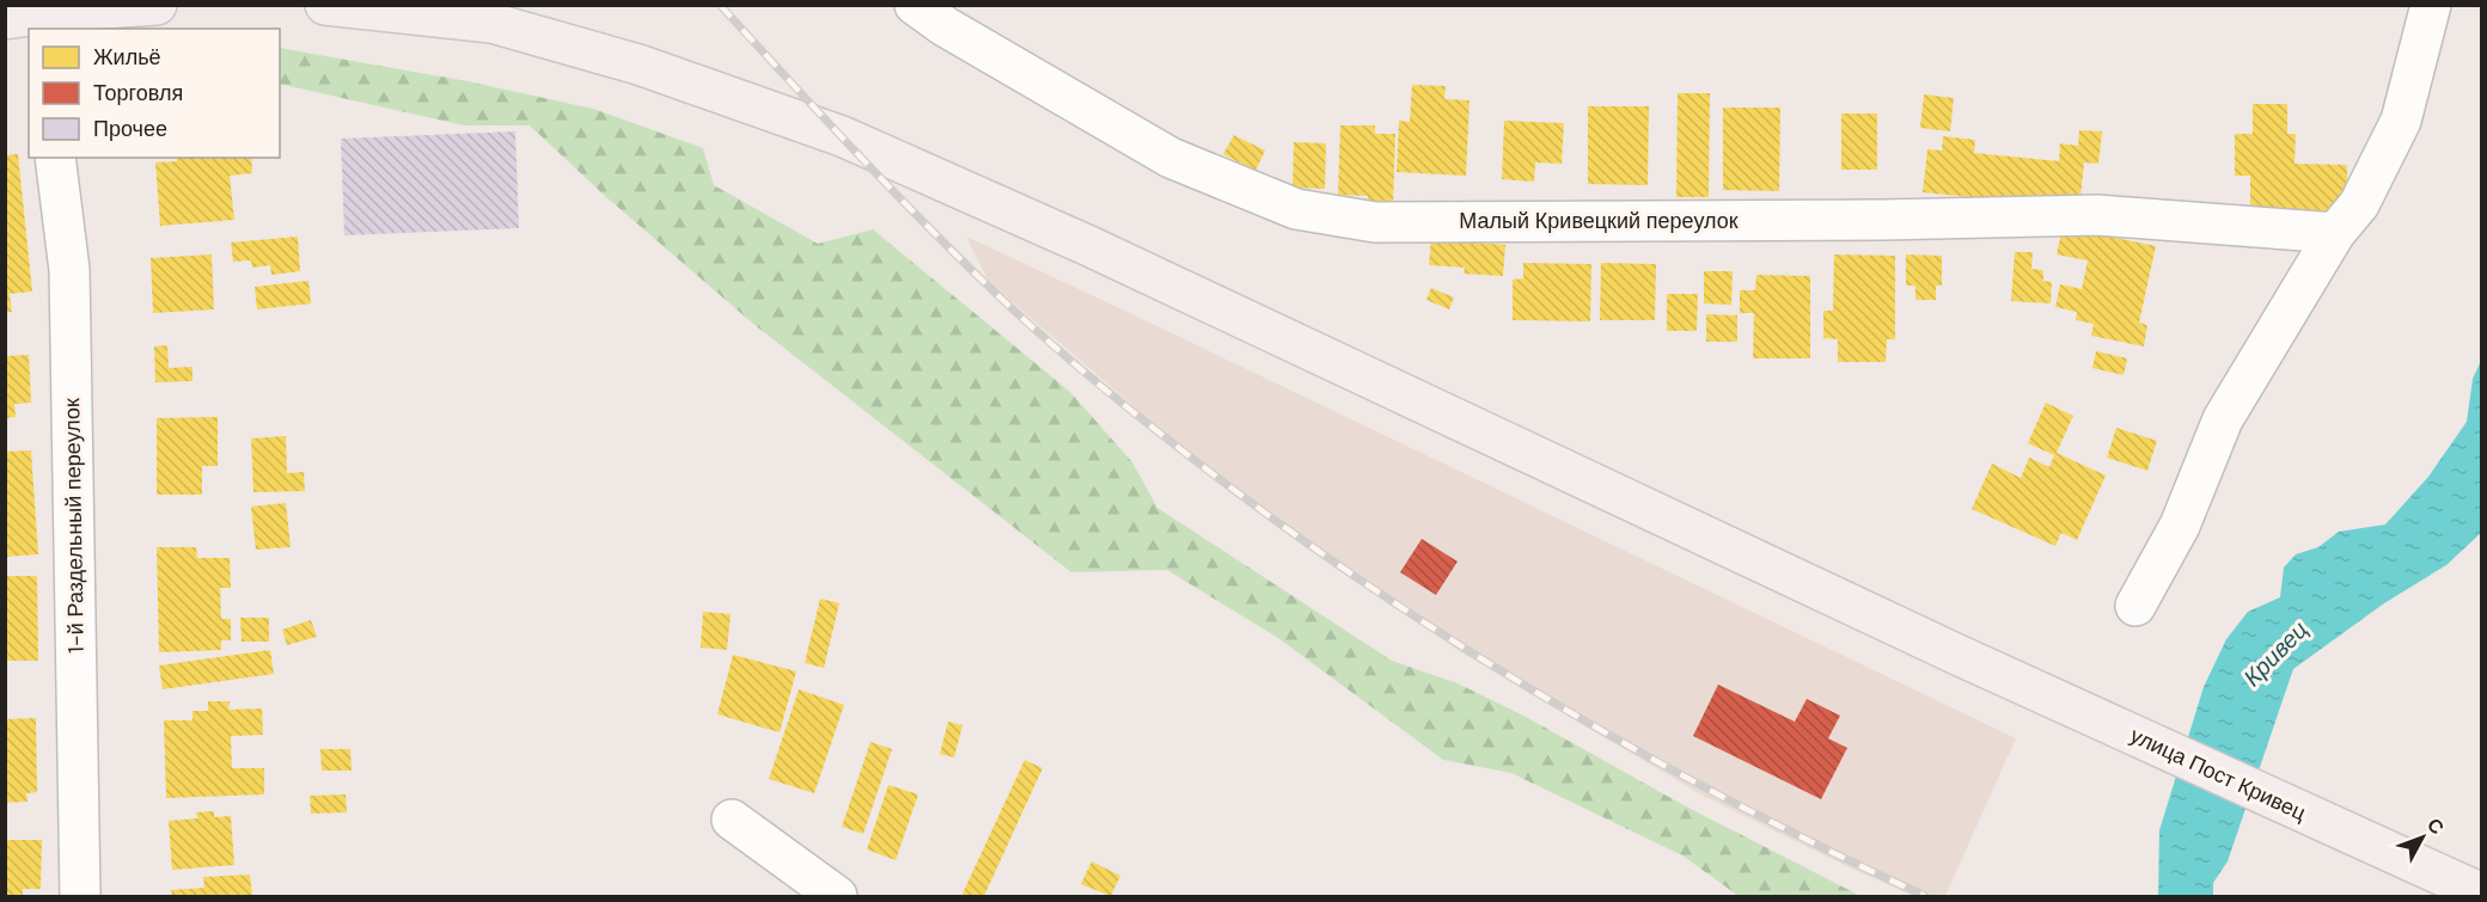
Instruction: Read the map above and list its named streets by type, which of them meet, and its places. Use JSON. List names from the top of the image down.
{
  "streets": {
    "main road": ["улица Пост Кривец"],
    "street": ["Малый Кривецкий переулок", "1-й Раздельный переулок"]
  },
  "water": ["Кривец"],
  "legend": ["Жильё", "Торговля", "Прочее"],
  "north": "top right"
}
